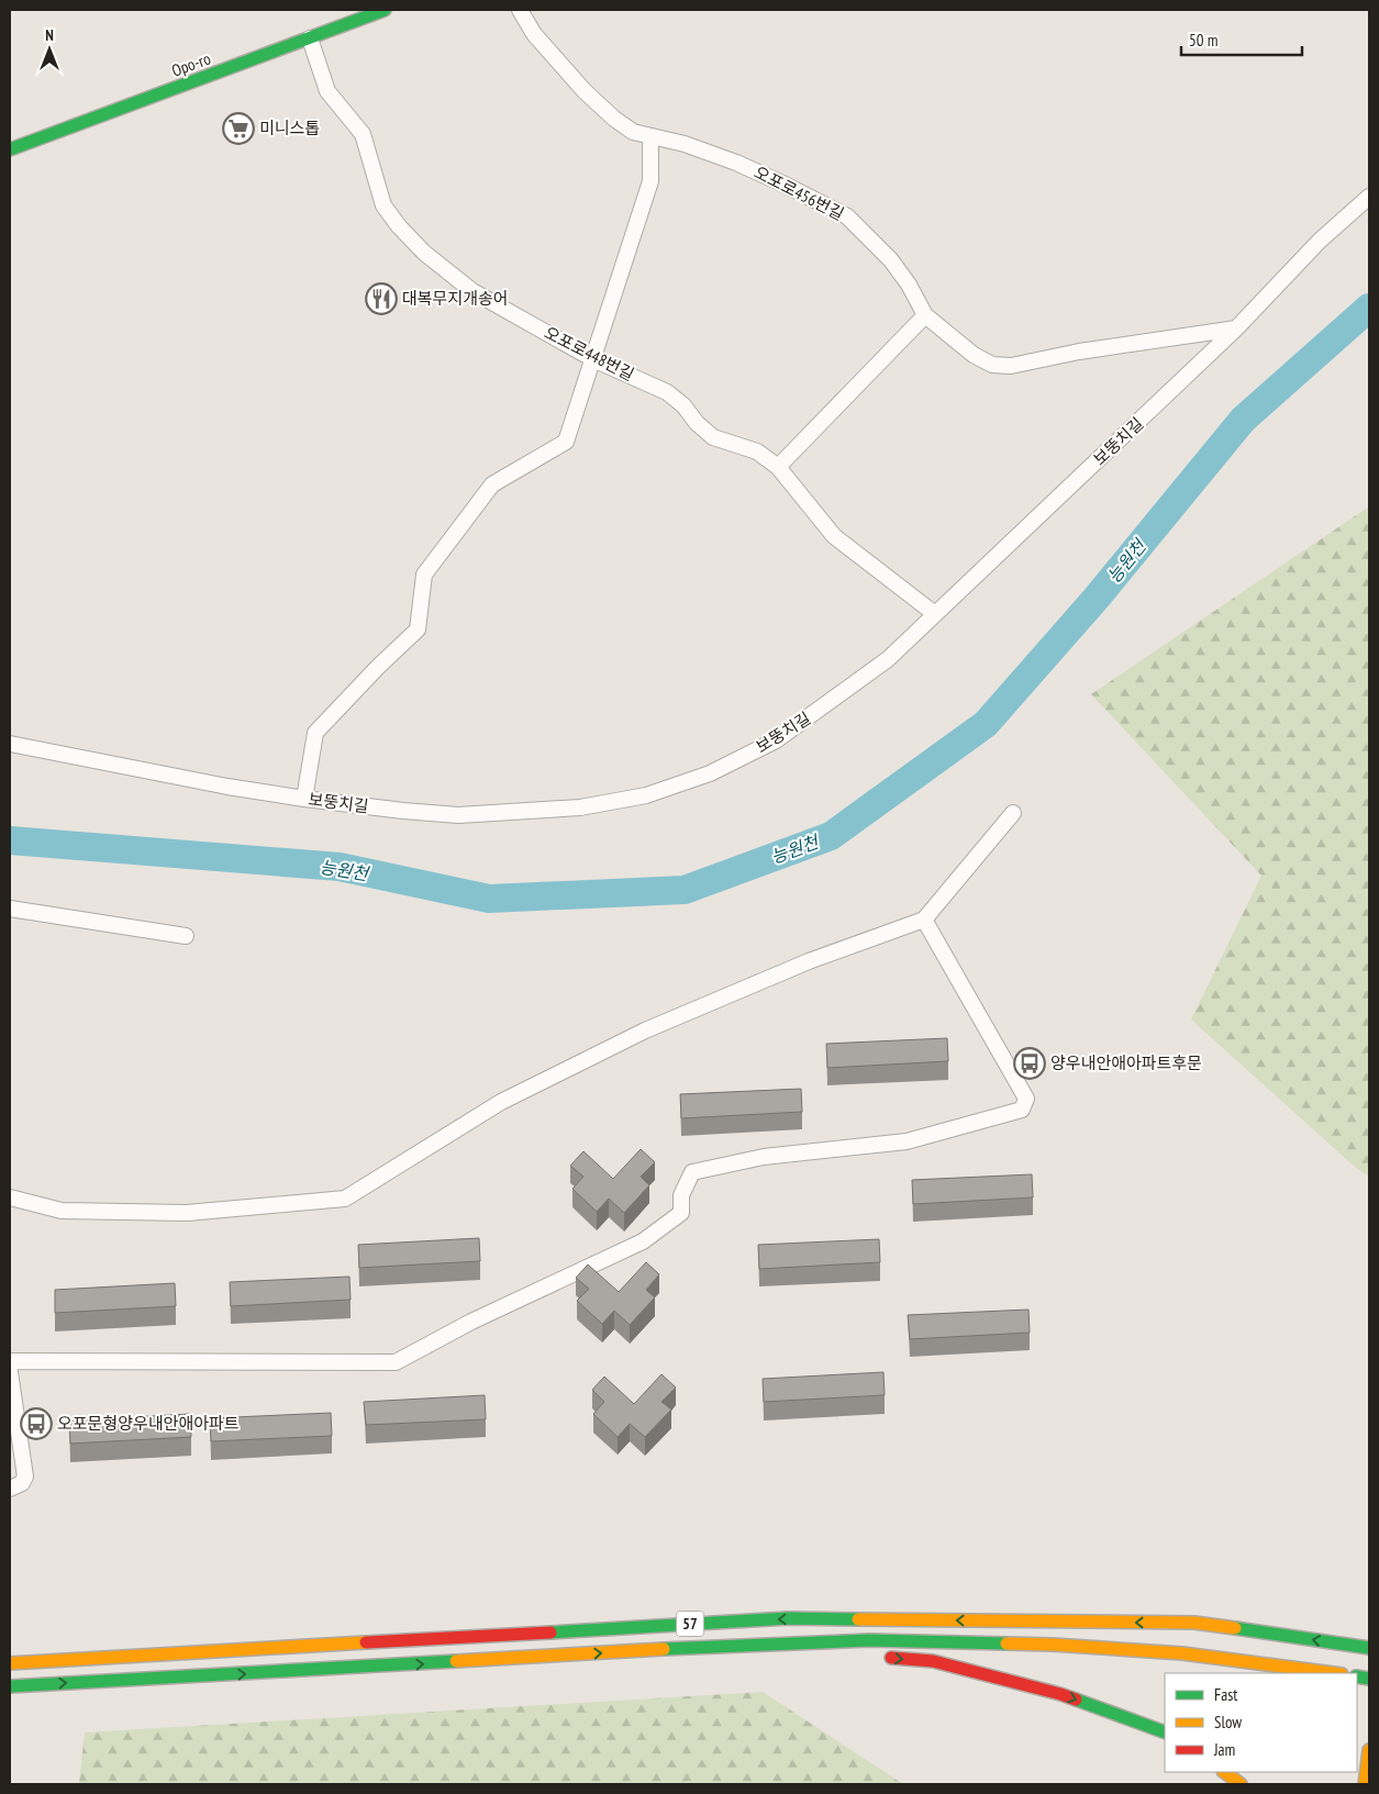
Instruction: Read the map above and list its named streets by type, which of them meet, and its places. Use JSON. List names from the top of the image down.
{
  "streets": {
    "main road": ["Opo-ro", "57"],
    "street": ["오포로456번길", "오포로448번길", "보뚱치길"]
  },
  "crossings": [
    ["Opo-ro", "오포로448번길"],
    ["오포로456번길", "보뚱치길"],
    ["오포로448번길", "보뚱치길"]
  ],
  "water": ["능원천"],
  "places": {
    "supermarket": ["미니스톱"],
    "restaurant": ["대복무지개송어"],
    "bus stop": ["양우내안애아파트후문", "오포문형양우내안애아파트"]
  },
  "legend": ["Fast", "Slow", "Jam"],
  "scale_bar": "50 m",
  "north": "top"
}
